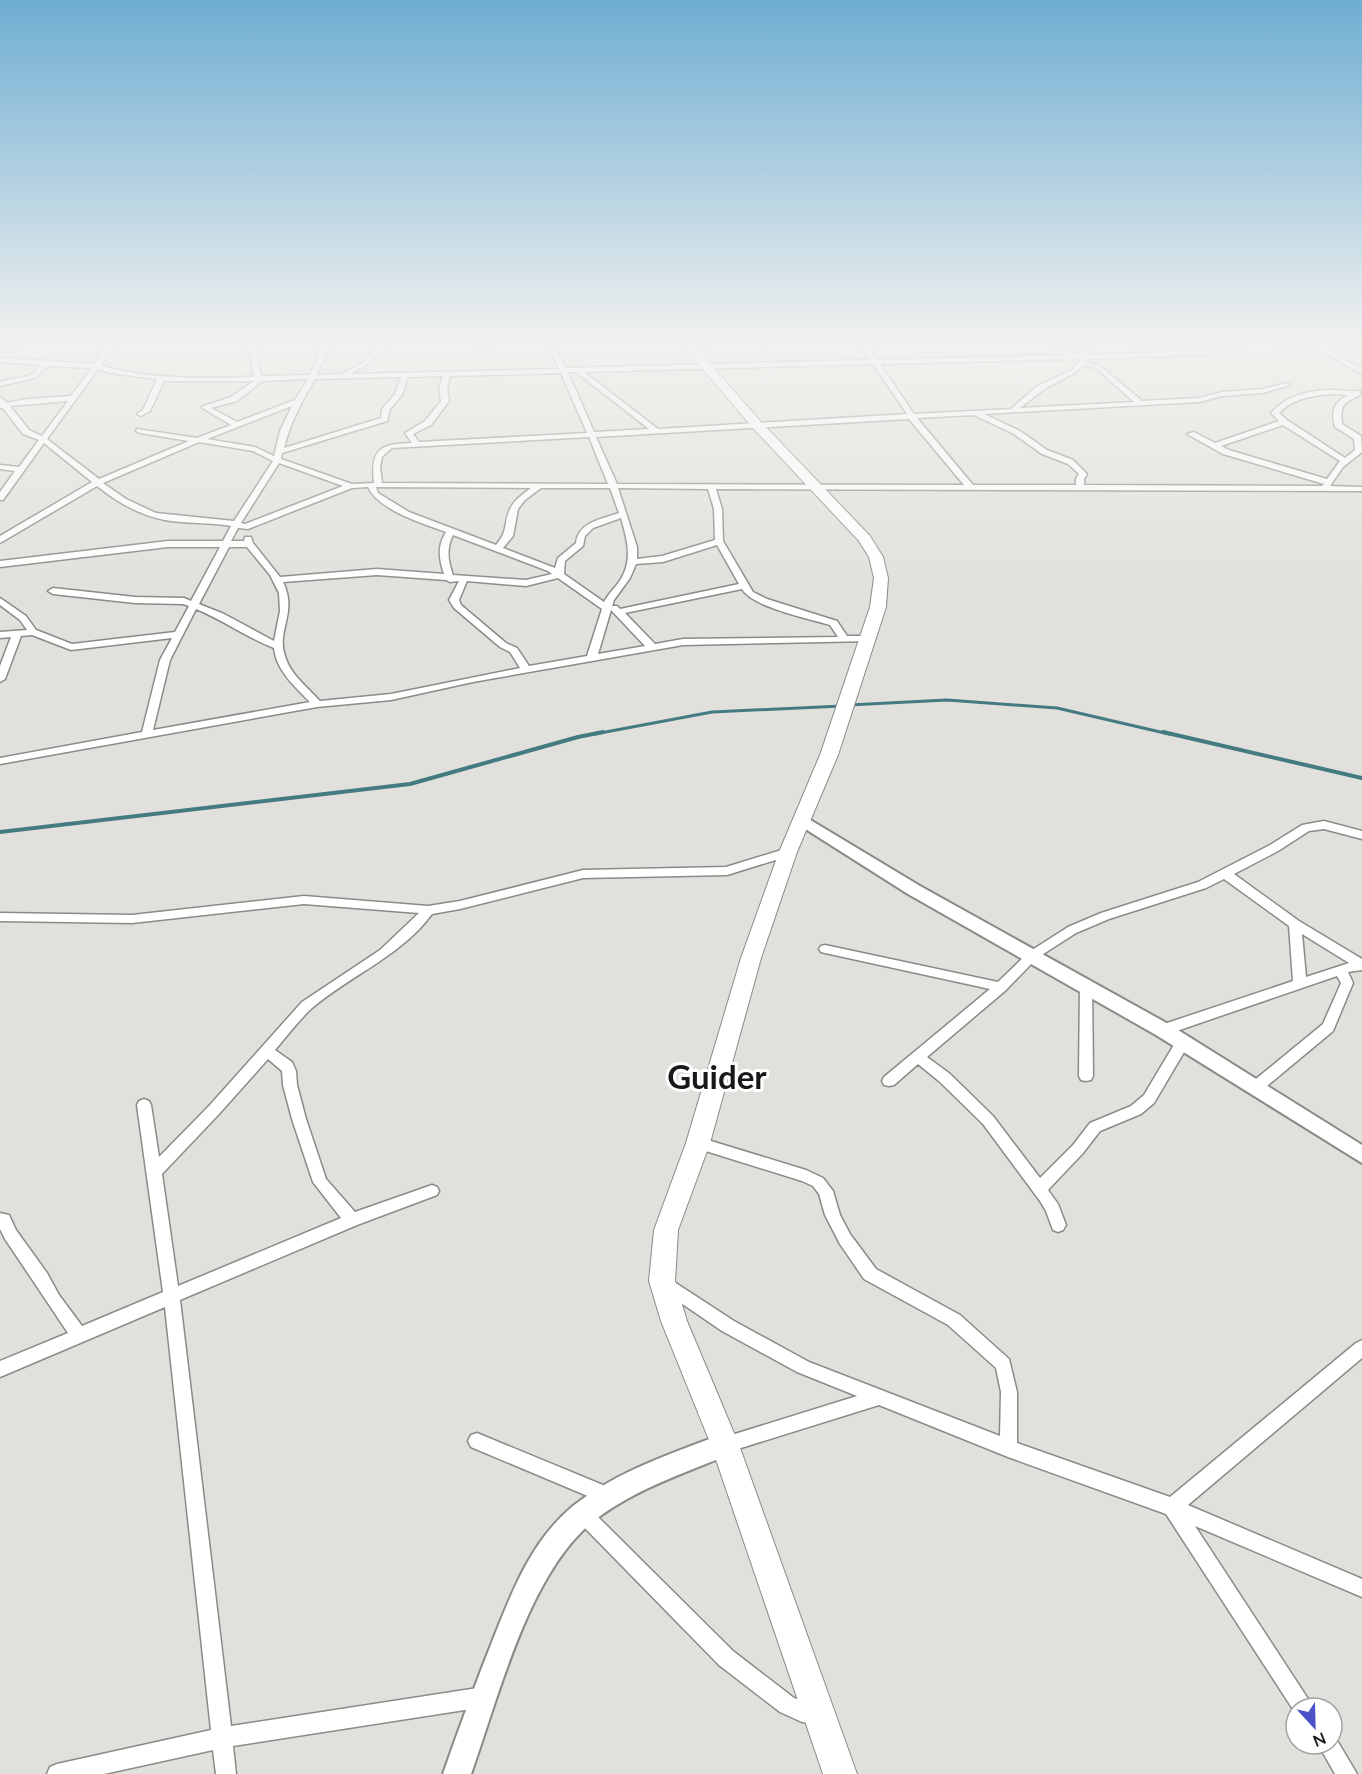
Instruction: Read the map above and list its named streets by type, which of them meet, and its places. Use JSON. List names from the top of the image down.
{
  "districts": ["Guider"],
  "north": "bottom"
}
